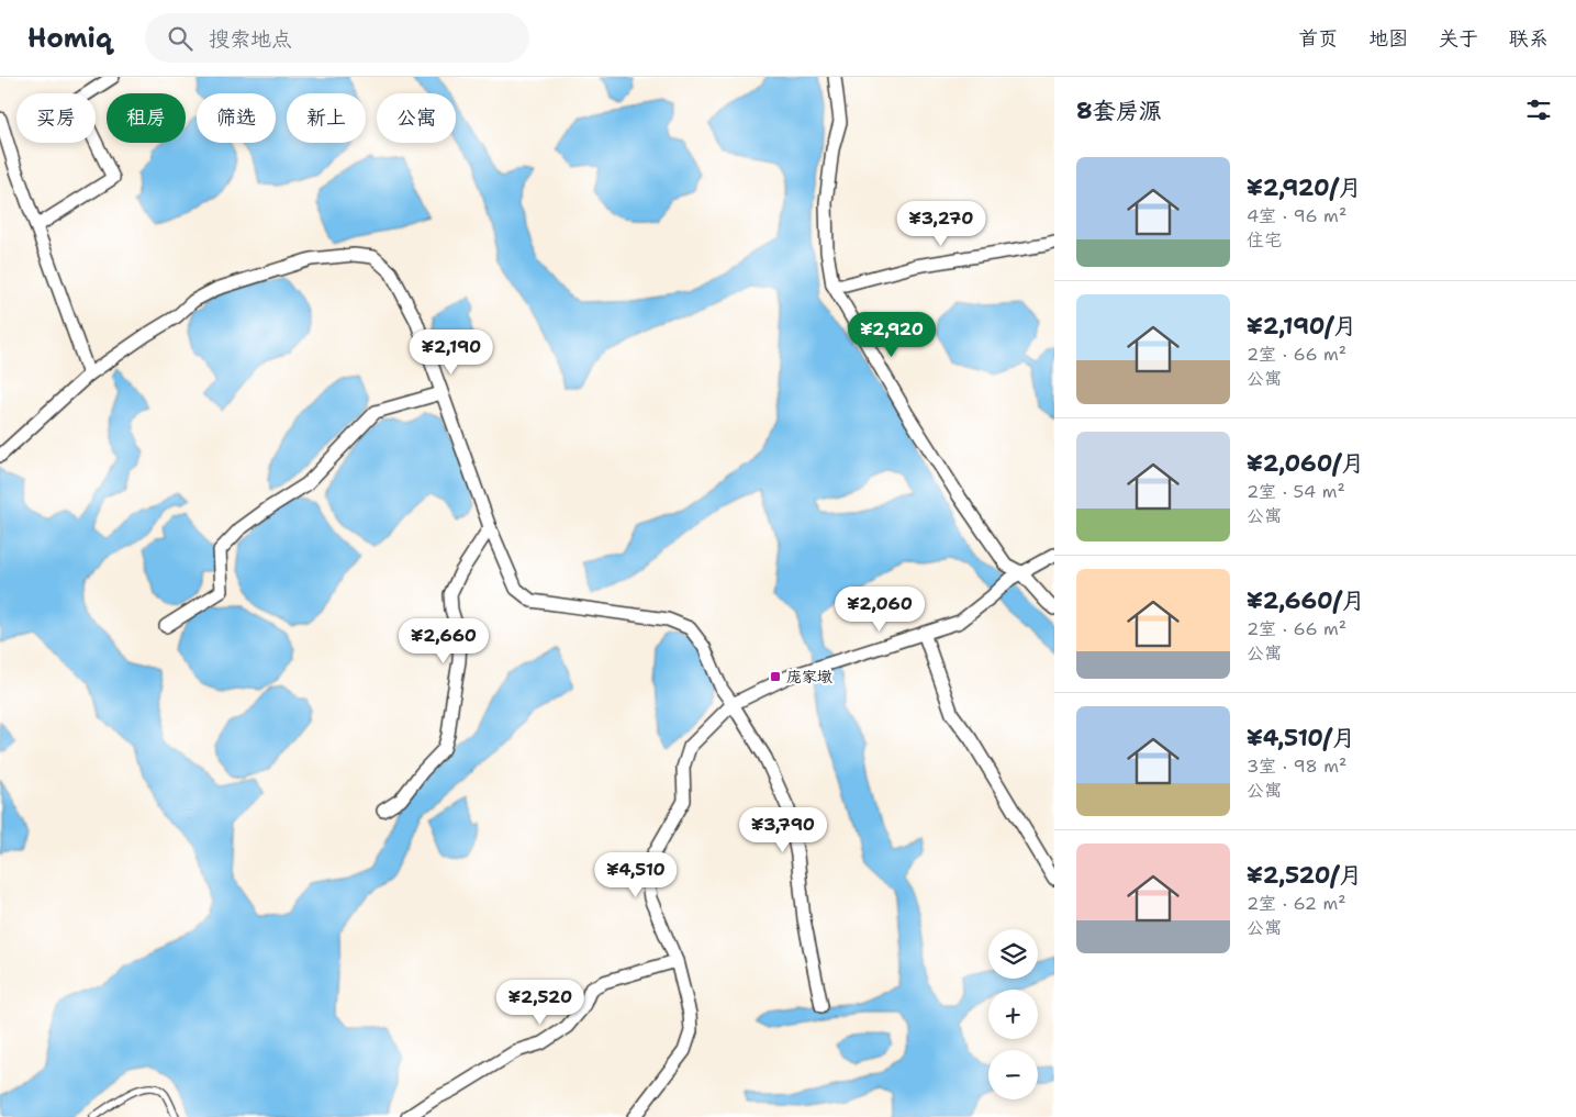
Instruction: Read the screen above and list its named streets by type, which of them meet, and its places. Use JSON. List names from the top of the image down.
{
  "places": {
    "transit": ["庞家墩"]
  },
  "page": {
    "header": "Homiq",
    "search": "搜索地点",
    "nav": [
      "首页",
      "地图",
      "关于",
      "联系"
    ],
    "heading": "8套房源",
    "chip": [
      "买房",
      "租房",
      "筛选",
      "新上",
      "公寓"
    ],
    "list": [
      {
        "name": "¥2,920/月",
        "note": "4室 · 96 m² · 住宅"
      },
      {
        "name": "¥2,190/月",
        "note": "2室 · 66 m² · 公寓"
      },
      {
        "name": "¥2,060/月",
        "note": "2室 · 54 m² · 公寓"
      },
      {
        "name": "¥2,660/月",
        "note": "2室 · 66 m² · 公寓"
      },
      {
        "name": "¥4,510/月",
        "note": "3室 · 98 m² · 公寓"
      },
      {
        "name": "¥2,520/月",
        "note": "2室 · 62 m² · 公寓"
      }
    ],
    "price": [
      "¥3,270",
      "¥2,920",
      "¥2,190",
      "¥2,060",
      "¥2,660",
      "¥3,790",
      "¥4,510",
      "¥2,520"
    ],
    "map_buttons": ["+", "−"]
  }
}
